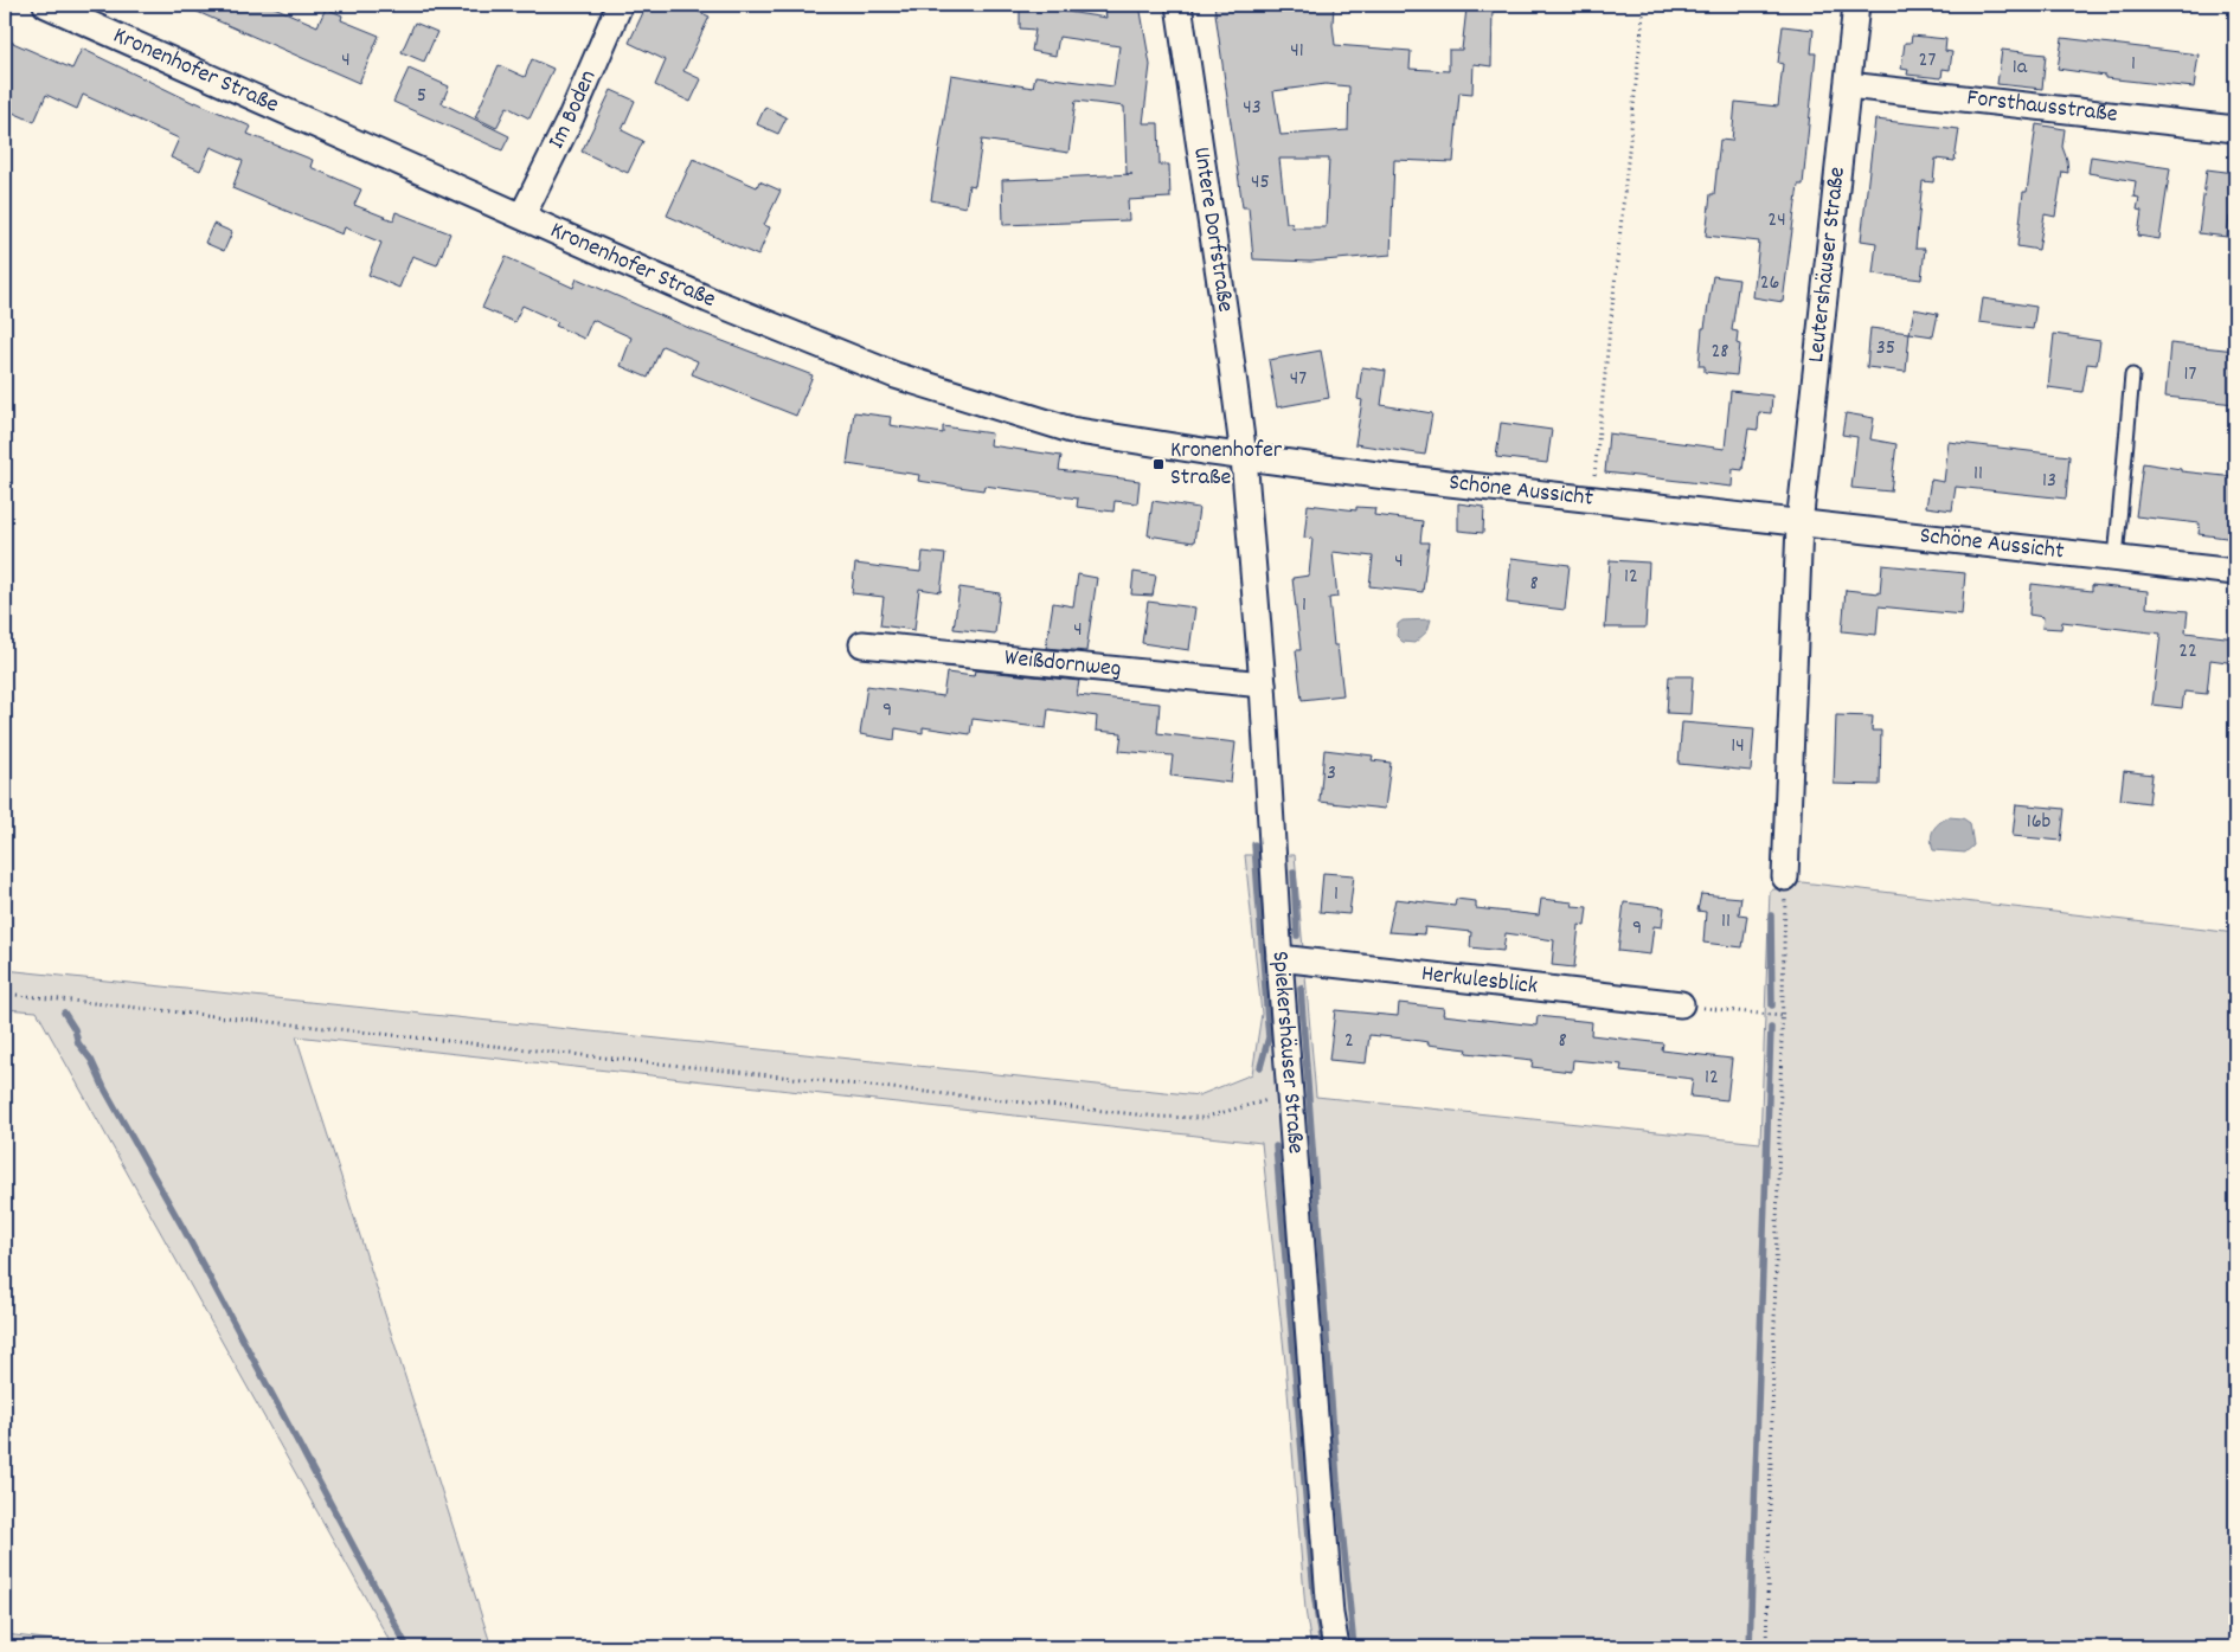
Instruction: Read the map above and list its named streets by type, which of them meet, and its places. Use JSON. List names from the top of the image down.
{
  "streets": {
    "street": [
      "Kronenhofer Straße",
      "Forsthausstraße",
      "Im Boden",
      "Untere Dorfstraße",
      "Leutershäuser Straße",
      "Schöne Aussicht",
      "Weißdornweg",
      "Herkulesblick",
      "Spiekershäuser Straße"
    ]
  },
  "crossings": [
    ["Kronenhofer Straße", "Im Boden"],
    ["Kronenhofer Straße", "Untere Dorfstraße"],
    ["Kronenhofer Straße", "Schöne Aussicht"],
    ["Kronenhofer Straße", "Spiekershäuser Straße"],
    ["Forsthausstraße", "Leutershäuser Straße"],
    ["Untere Dorfstraße", "Schöne Aussicht"],
    ["Untere Dorfstraße", "Spiekershäuser Straße"],
    ["Leutershäuser Straße", "Schöne Aussicht"],
    ["Schöne Aussicht", "Spiekershäuser Straße"],
    ["Weißdornweg", "Spiekershäuser Straße"],
    ["Herkulesblick", "Spiekershäuser Straße"]
  ],
  "places": {
    "transit": ["Kronenhofer Straße"]
  },
  "house_numbers": [
    "41",
    "4",
    "27",
    "1",
    "1a",
    "5",
    "43",
    "45",
    "24",
    "26",
    "35",
    "28",
    "17",
    "47",
    "11",
    "13",
    "4",
    "12",
    "8",
    "1",
    "4",
    "22",
    "9",
    "14",
    "3",
    "16b",
    "1",
    "11",
    "9",
    "2",
    "8",
    "12"
  ]
}
